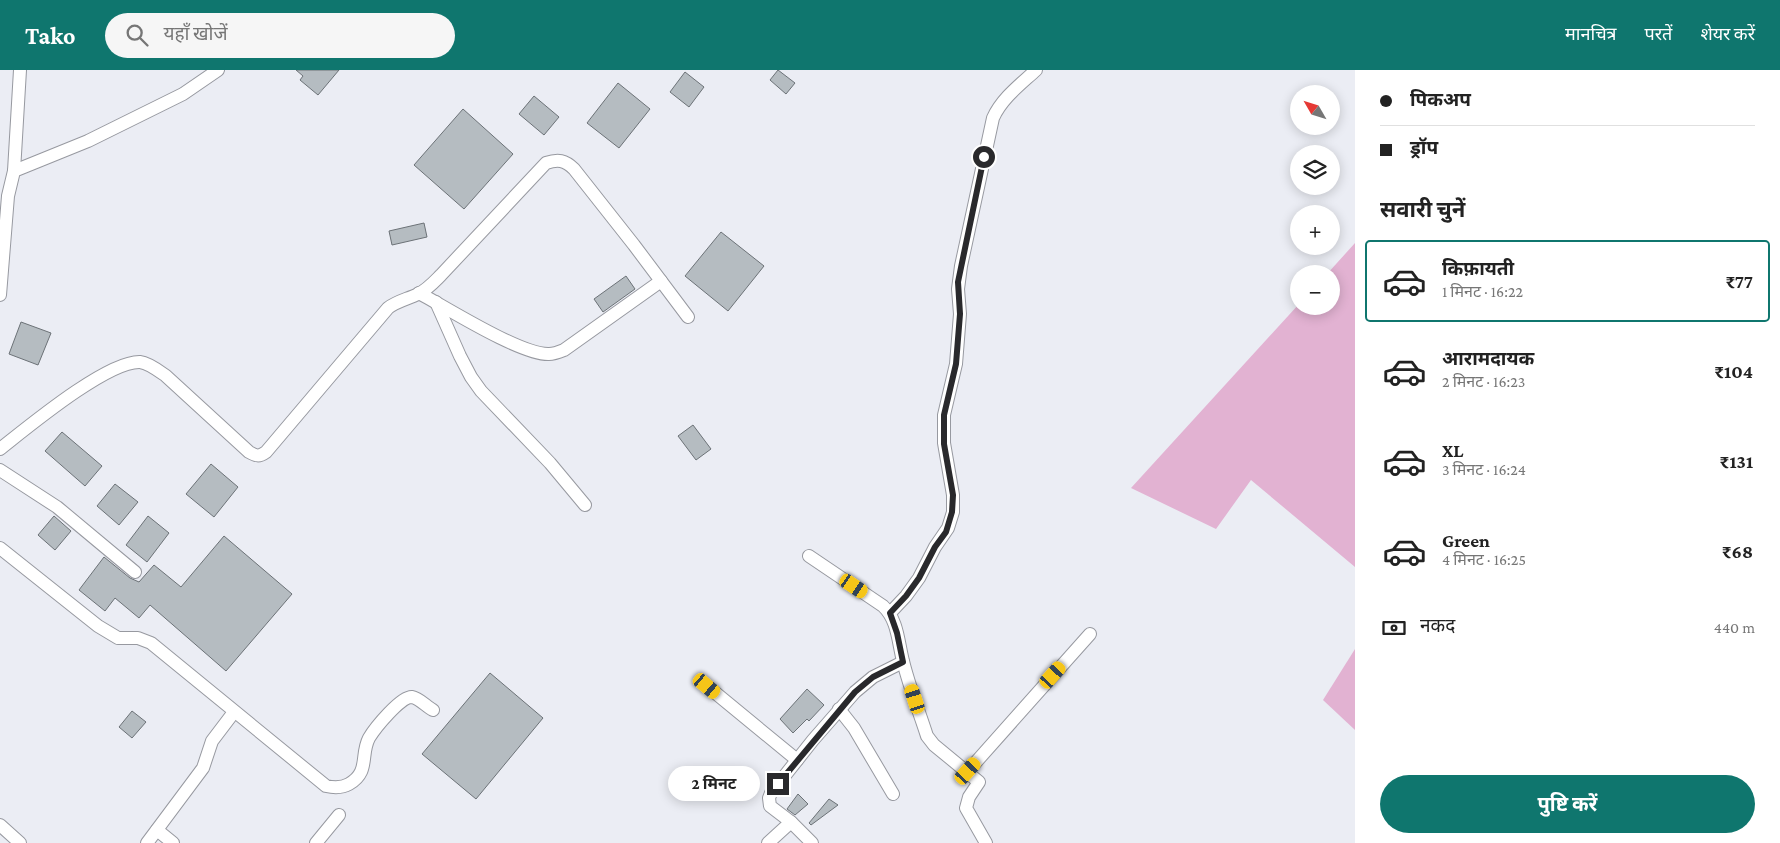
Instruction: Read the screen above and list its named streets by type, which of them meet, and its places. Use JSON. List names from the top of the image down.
{
  "north": "top left",
  "page": {
    "header": "Tako",
    "search": "यहाँ खोजें",
    "nav": ["मानचित्र", "परतें", "शेयर करें"],
    "banner": ["पिकअप", "ड्रॉप"],
    "map_buttons": ["+", "−"],
    "heading": "सवारी चुनें",
    "list": [
      {
        "name": "किफ़ायती",
        "note": "1 मिनट · 16:22",
        "value": "₹77"
      },
      {
        "name": "आरामदायक",
        "note": "2 मिनट · 16:23",
        "value": "₹104"
      },
      {
        "name": "XL",
        "note": "3 मिनट · 16:24",
        "value": "₹131"
      },
      {
        "name": "Green",
        "note": "4 मिनट · 16:25",
        "value": "₹68"
      }
    ],
    "pay": ["नकद", "440 m"],
    "buttons": "पुष्टि करें",
    "bubble": "2 मिनट"
  }
}
